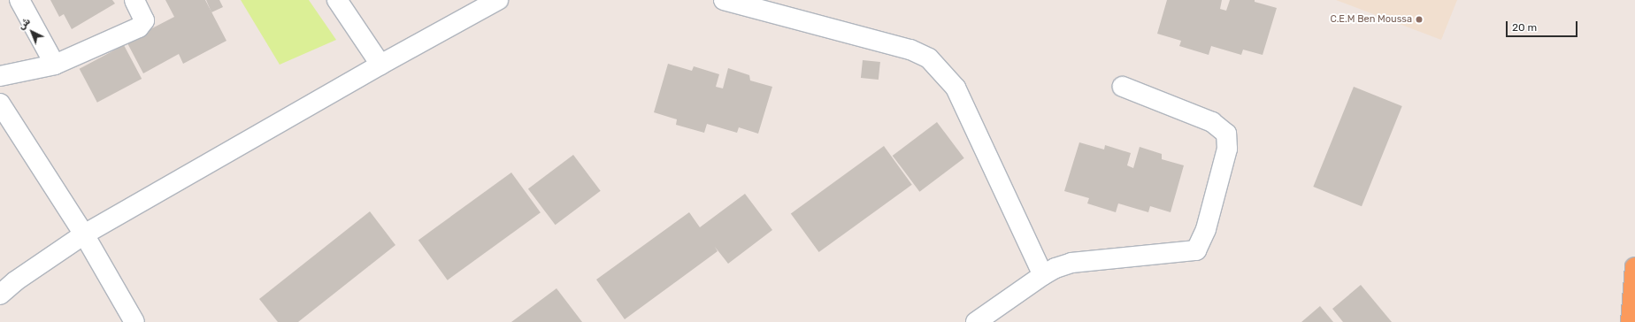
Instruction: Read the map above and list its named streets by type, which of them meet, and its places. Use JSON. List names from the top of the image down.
{
  "places": ["C.E.M Ben Moussa"],
  "scale_bar": "20 m",
  "north": "top left"
}
